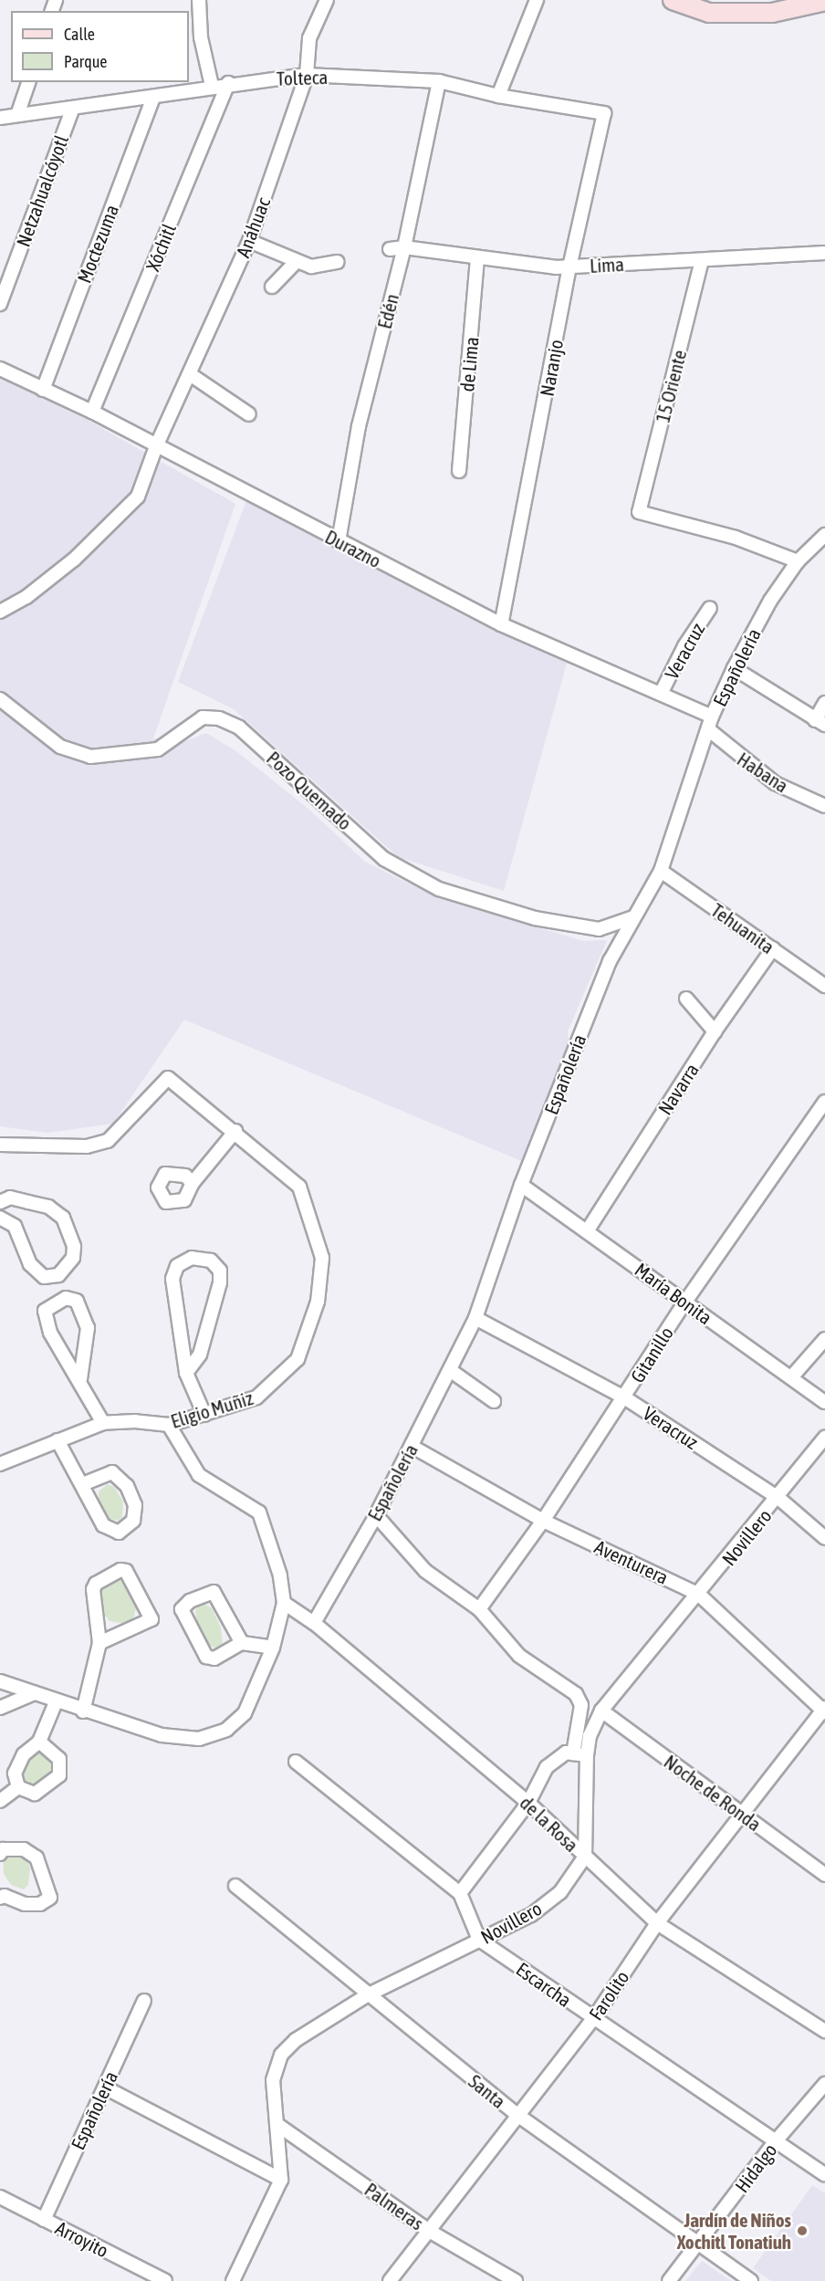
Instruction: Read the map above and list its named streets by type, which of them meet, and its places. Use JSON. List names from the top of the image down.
{
  "streets": {
    "street": [
      "Tolteca",
      "Netzahualcóyotl",
      "Anáhuac",
      "Moctezuma",
      "Xóchitl",
      "Lima",
      "Edén",
      "de Lima",
      "Naranjo",
      "15 Oriente",
      "Durazno",
      "Veracruz",
      "Españolería",
      "Habana",
      "Pozo Quemado",
      "Tehuanita",
      "Navarra",
      "María Bonita",
      "Gitanillo",
      "Eligio Muñiz",
      "Novillero",
      "Aventurera",
      "Noche de Ronda",
      "de la Rosa",
      "Escarcha",
      "Farolito",
      "Santa",
      "Hidalgo",
      "Palmeras",
      "Arroyito"
    ]
  },
  "crossings": [
    ["Tolteca", "Netzahualcóyotl"],
    ["Tolteca", "Anáhuac"],
    ["Tolteca", "Moctezuma"],
    ["Tolteca", "Xóchitl"],
    ["Tolteca", "Edén"],
    ["Tolteca", "Naranjo"],
    ["Anáhuac", "Durazno"],
    ["Moctezuma", "Durazno"],
    ["Xóchitl", "Durazno"],
    ["Lima", "Edén"],
    ["Lima", "de Lima"],
    ["Lima", "Naranjo"],
    ["Lima", "15 Oriente"],
    ["Edén", "Durazno"],
    ["Naranjo", "Durazno"],
    ["15 Oriente", "Españolería"],
    ["Durazno", "Veracruz"],
    ["Durazno", "Españolería"],
    ["Veracruz", "Españolería"],
    ["Veracruz", "Gitanillo"],
    ["Veracruz", "Novillero"],
    ["Españolería", "Habana"],
    ["Españolería", "Pozo Quemado"],
    ["Españolería", "Tehuanita"],
    ["Españolería", "María Bonita"],
    ["Españolería", "Aventurera"],
    ["Españolería", "de la Rosa"],
    ["Españolería", "Arroyito"],
    ["Tehuanita", "Navarra"],
    ["Navarra", "María Bonita"],
    ["María Bonita", "Gitanillo"],
    ["Gitanillo", "Aventurera"],
    ["Novillero", "Aventurera"],
    ["Novillero", "Noche de Ronda"],
    ["Novillero", "de la Rosa"],
    ["Novillero", "Escarcha"],
    ["Novillero", "Santa"],
    ["Novillero", "Palmeras"],
    ["Aventurera", "Farolito"],
    ["Noche de Ronda", "Farolito"],
    ["de la Rosa", "Farolito"],
    ["Escarcha", "Farolito"],
    ["Escarcha", "Hidalgo"],
    ["Farolito", "Santa"],
    ["Farolito", "Palmeras"],
    ["Santa", "Hidalgo"]
  ],
  "places": ["Jardín de Niños Xochitl Tonatiuh"],
  "legend": ["Calle", "Parque"]
}
